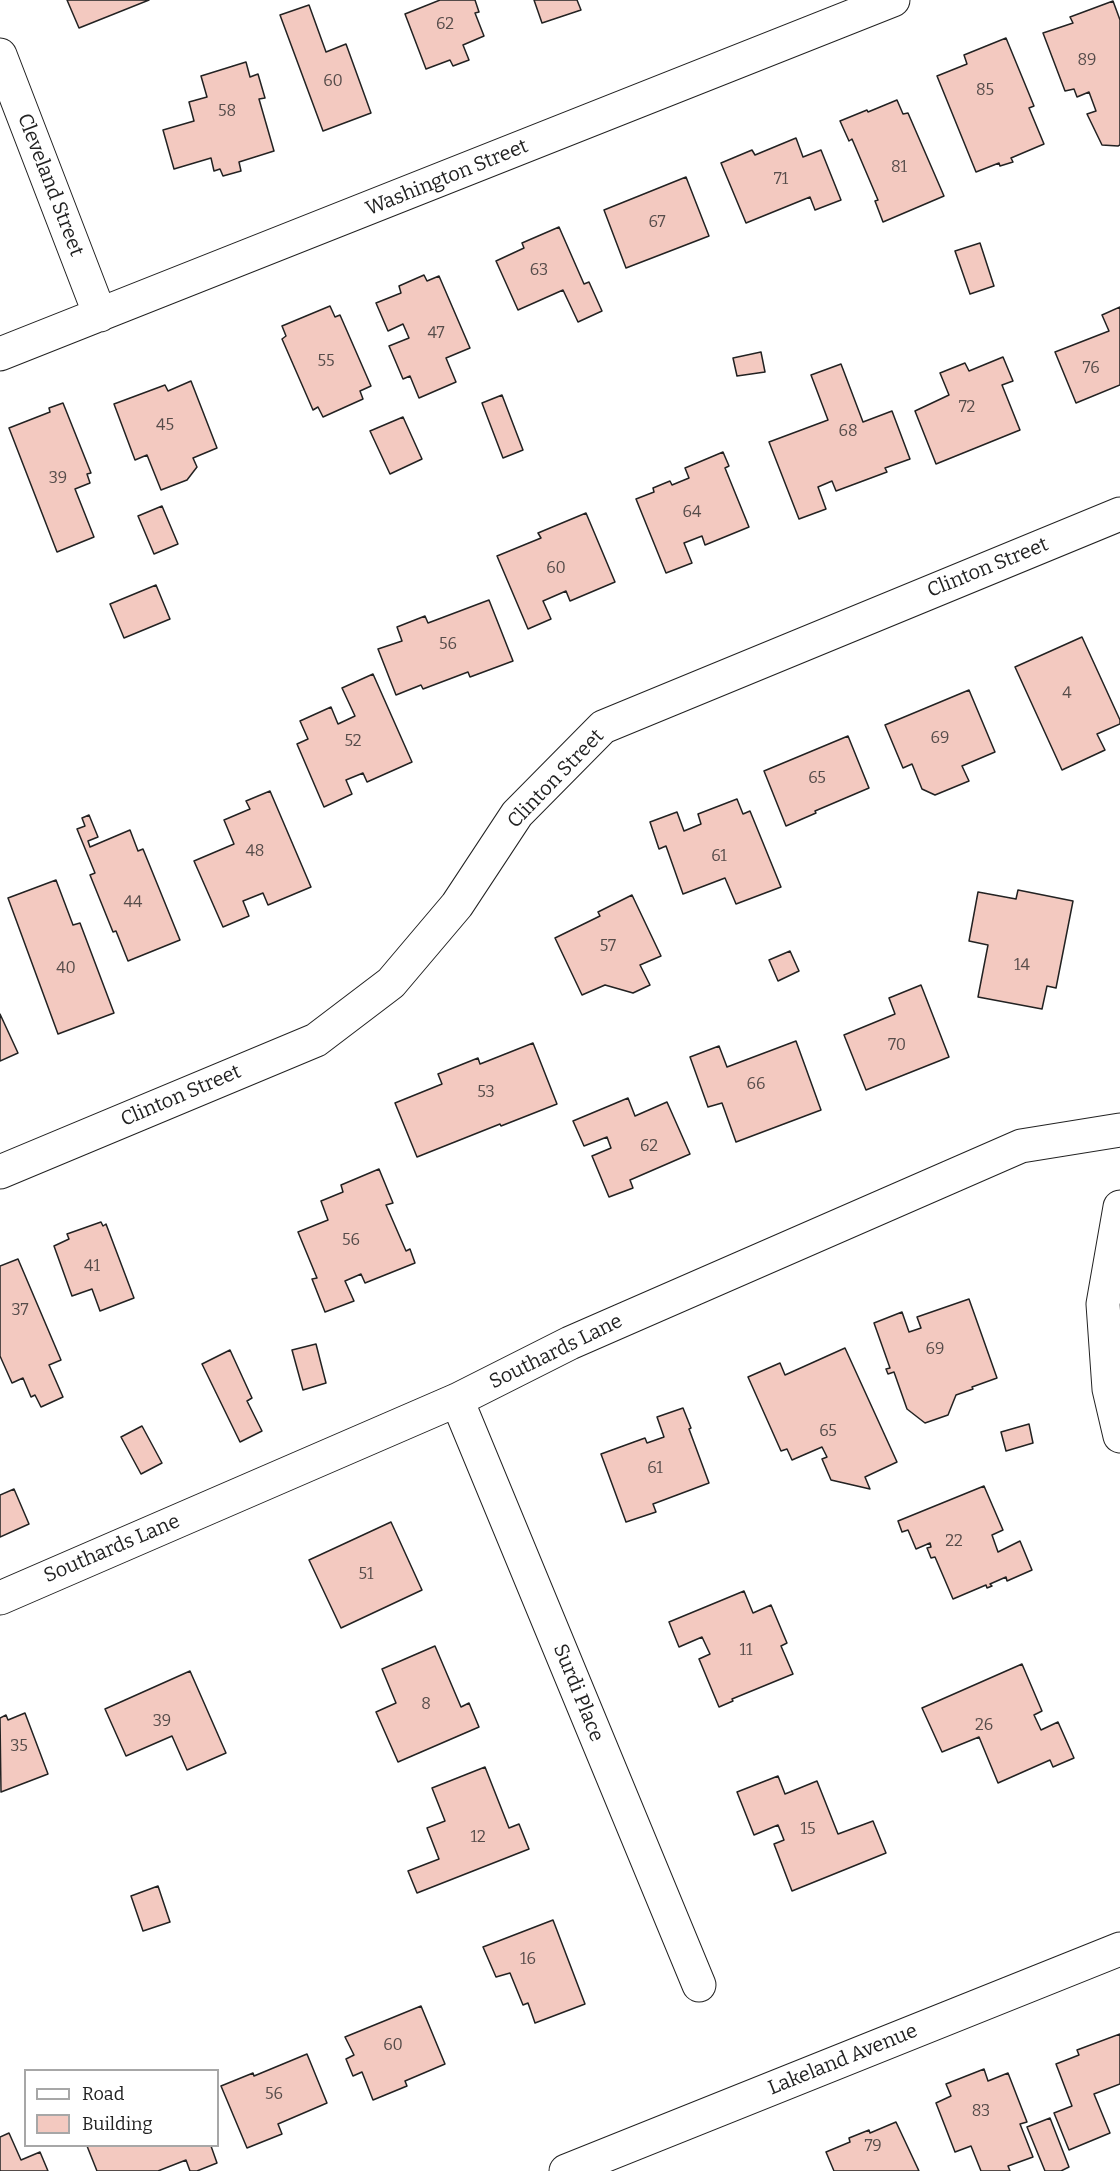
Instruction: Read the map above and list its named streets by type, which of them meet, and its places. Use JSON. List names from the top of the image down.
{
  "streets": {
    "street": [
      "Washington Street",
      "Cleveland Street",
      "Clinton Street",
      "Southards Lane",
      "Surdi Place",
      "Lakeland Avenue"
    ]
  },
  "crossings": [
    ["Washington Street", "Cleveland Street"],
    ["Southards Lane", "Surdi Place"]
  ],
  "house_numbers": [
    "62",
    "89",
    "60",
    "85",
    "58",
    "81",
    "71",
    "67",
    "63",
    "47",
    "55",
    "76",
    "72",
    "45",
    "68",
    "39",
    "64",
    "60",
    "56",
    "4",
    "69",
    "52",
    "65",
    "48",
    "61",
    "44",
    "57",
    "14",
    "40",
    "70",
    "66",
    "53",
    "62",
    "56",
    "41",
    "37",
    "69",
    "65",
    "61",
    "22",
    "51",
    "11",
    "8",
    "39",
    "26",
    "35",
    "15",
    "12",
    "16",
    "60",
    "56",
    "83",
    "79"
  ],
  "legend": ["Road", "Building"]
}
